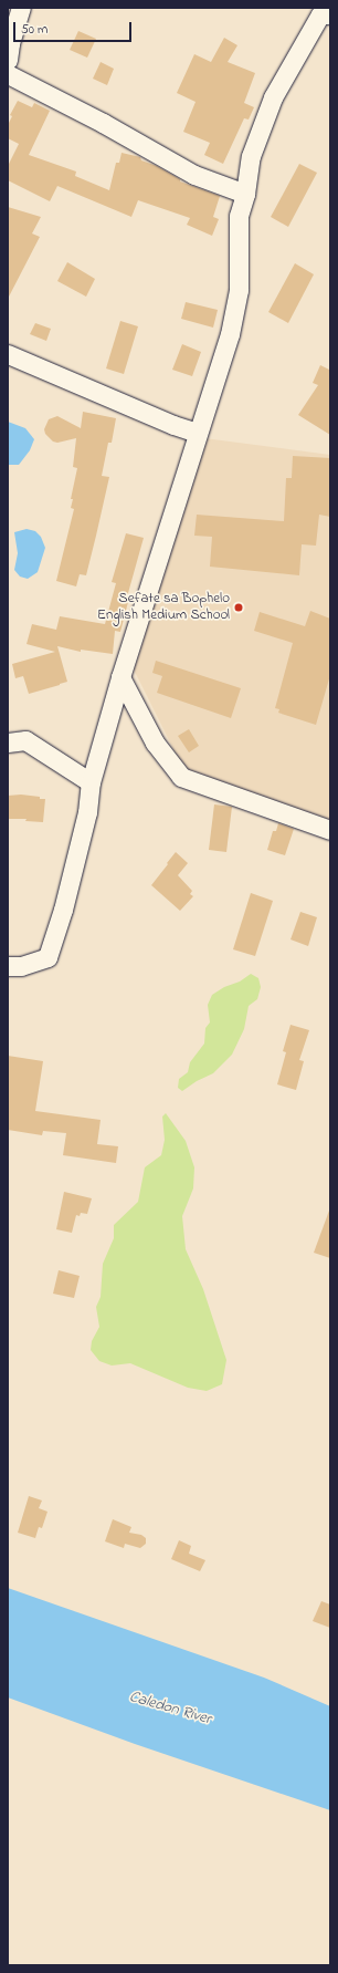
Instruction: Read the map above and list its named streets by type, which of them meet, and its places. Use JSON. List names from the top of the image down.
{
  "water": ["Caledon River"],
  "places": ["Sefate sa Bophelo English Medium School"],
  "scale_bar": "50 m"
}
